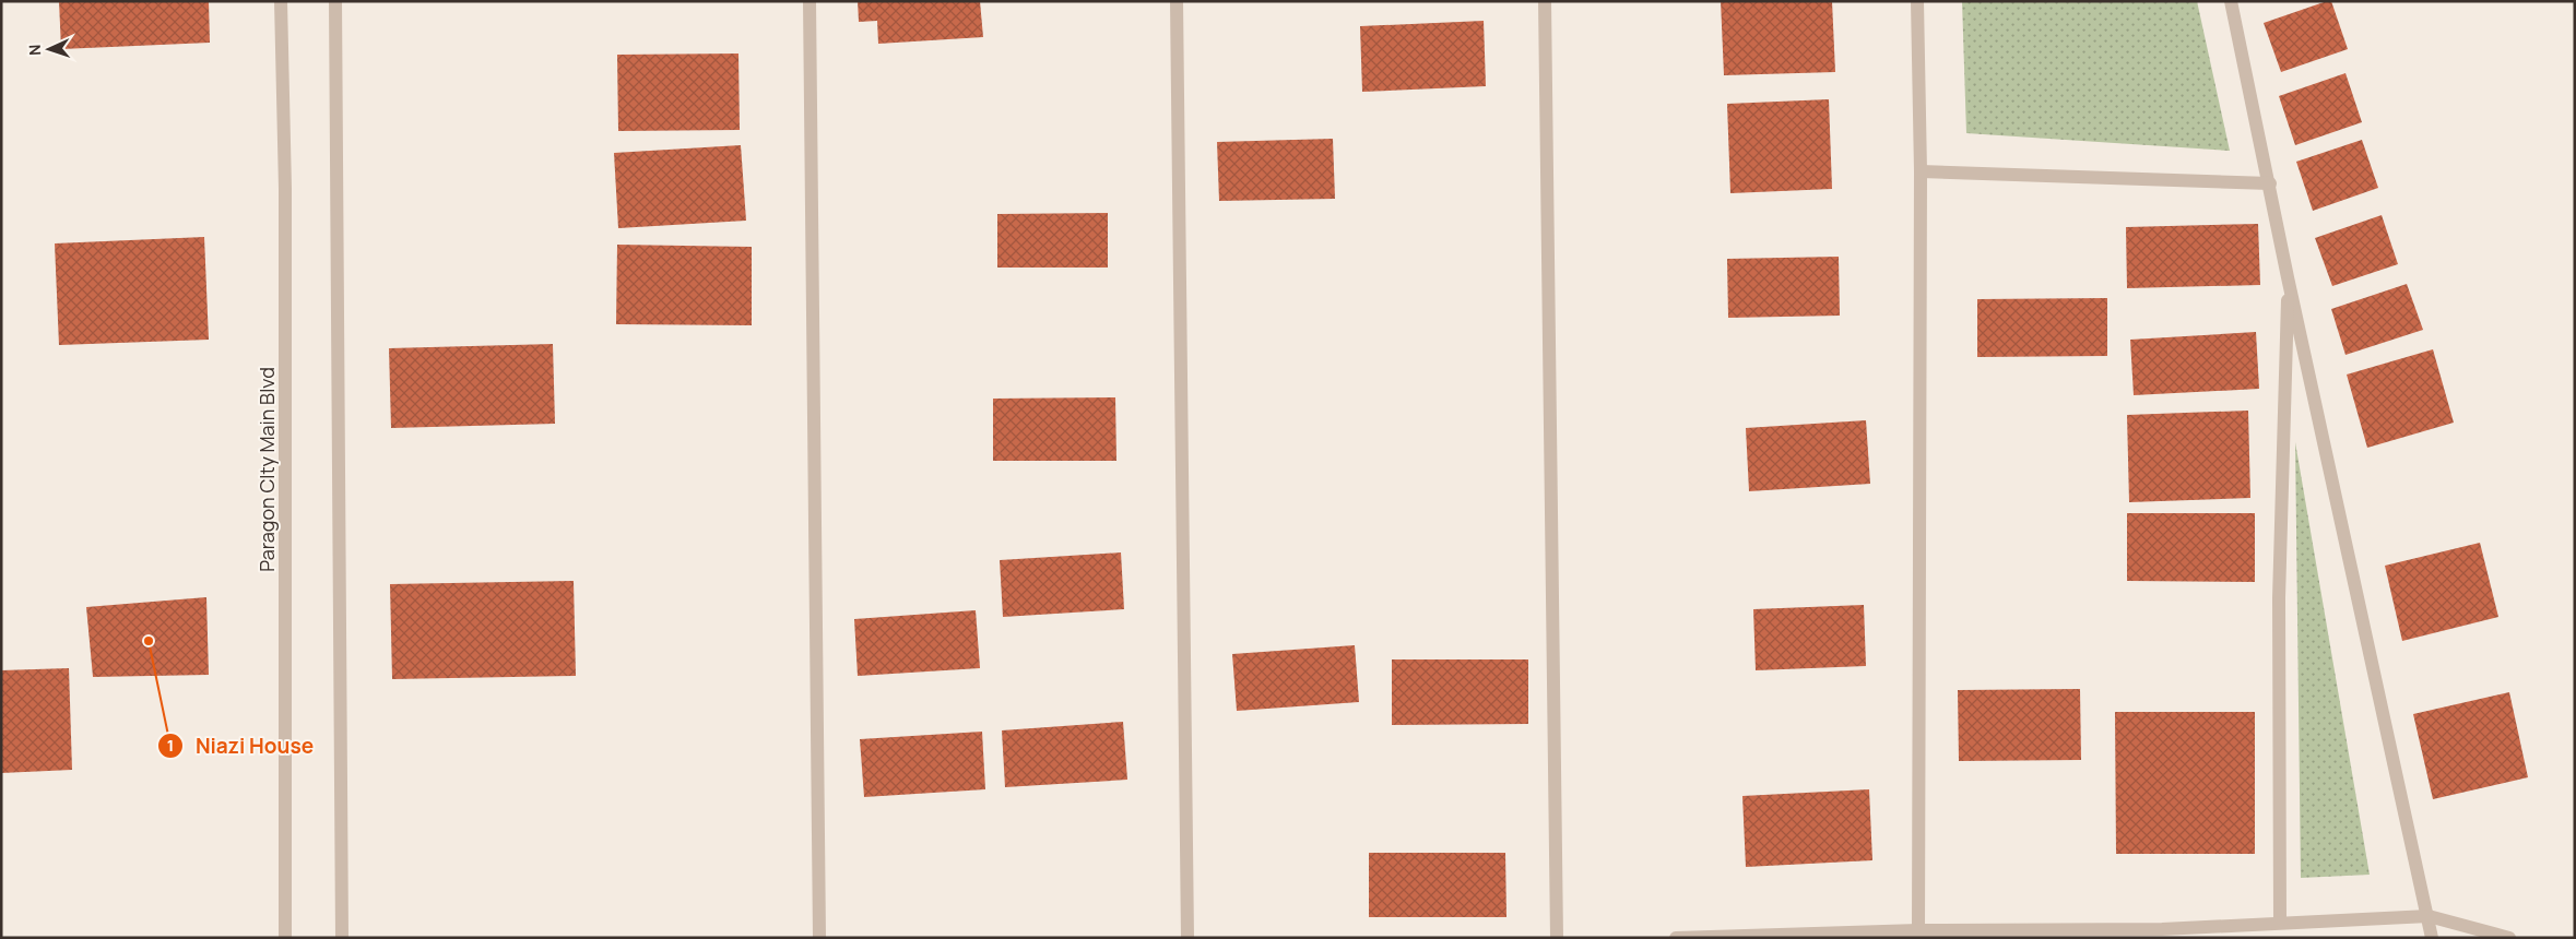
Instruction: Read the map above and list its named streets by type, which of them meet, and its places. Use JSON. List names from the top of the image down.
{
  "streets": {
    "street": ["Paragon CIty Main Blvd"]
  },
  "places": ["Niazi House"],
  "north": "left"
}
